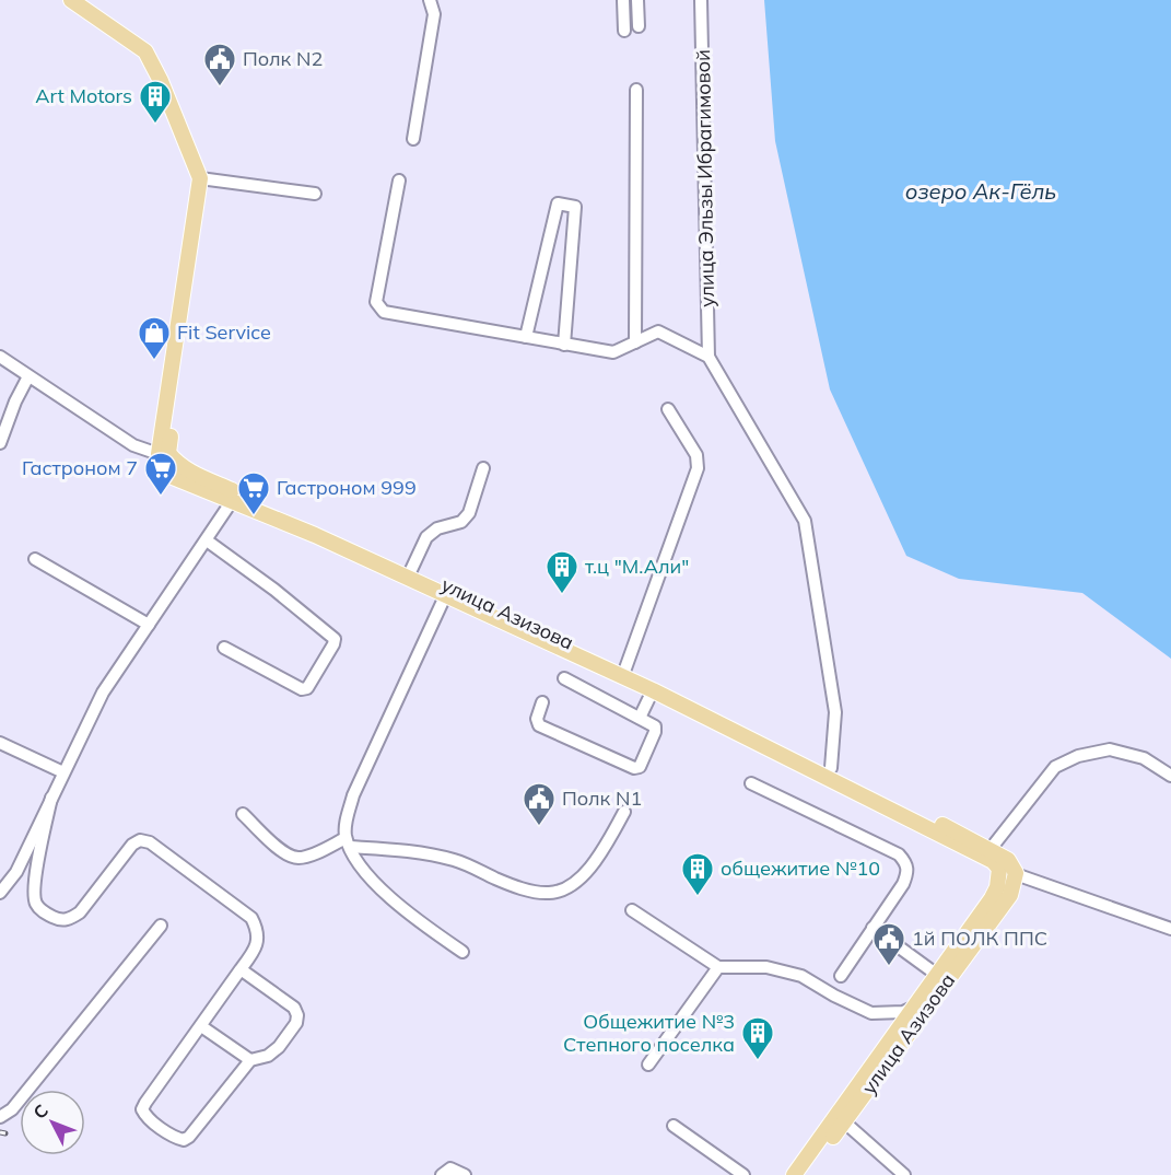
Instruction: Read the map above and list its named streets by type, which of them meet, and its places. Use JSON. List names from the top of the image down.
{
  "streets": {
    "main road": ["улица Азизова"],
    "street": ["улица Эльзы Ибрагимовой"]
  },
  "water": ["озеро Ак-Гёль"],
  "places": {
    "public building": ["Полк N2", "Полк N1", "1й ПОЛК ППС"],
    "building": [
      "Art Motors",
      "т.ц \"М.Али\"",
      "общежитие №10",
      "Общежитие №3 Степного поселка"
    ],
    "shop": ["Fit Service"],
    "supermarket": ["Гастроном 7", "Гастроном 999"]
  },
  "north": "top left"
}
